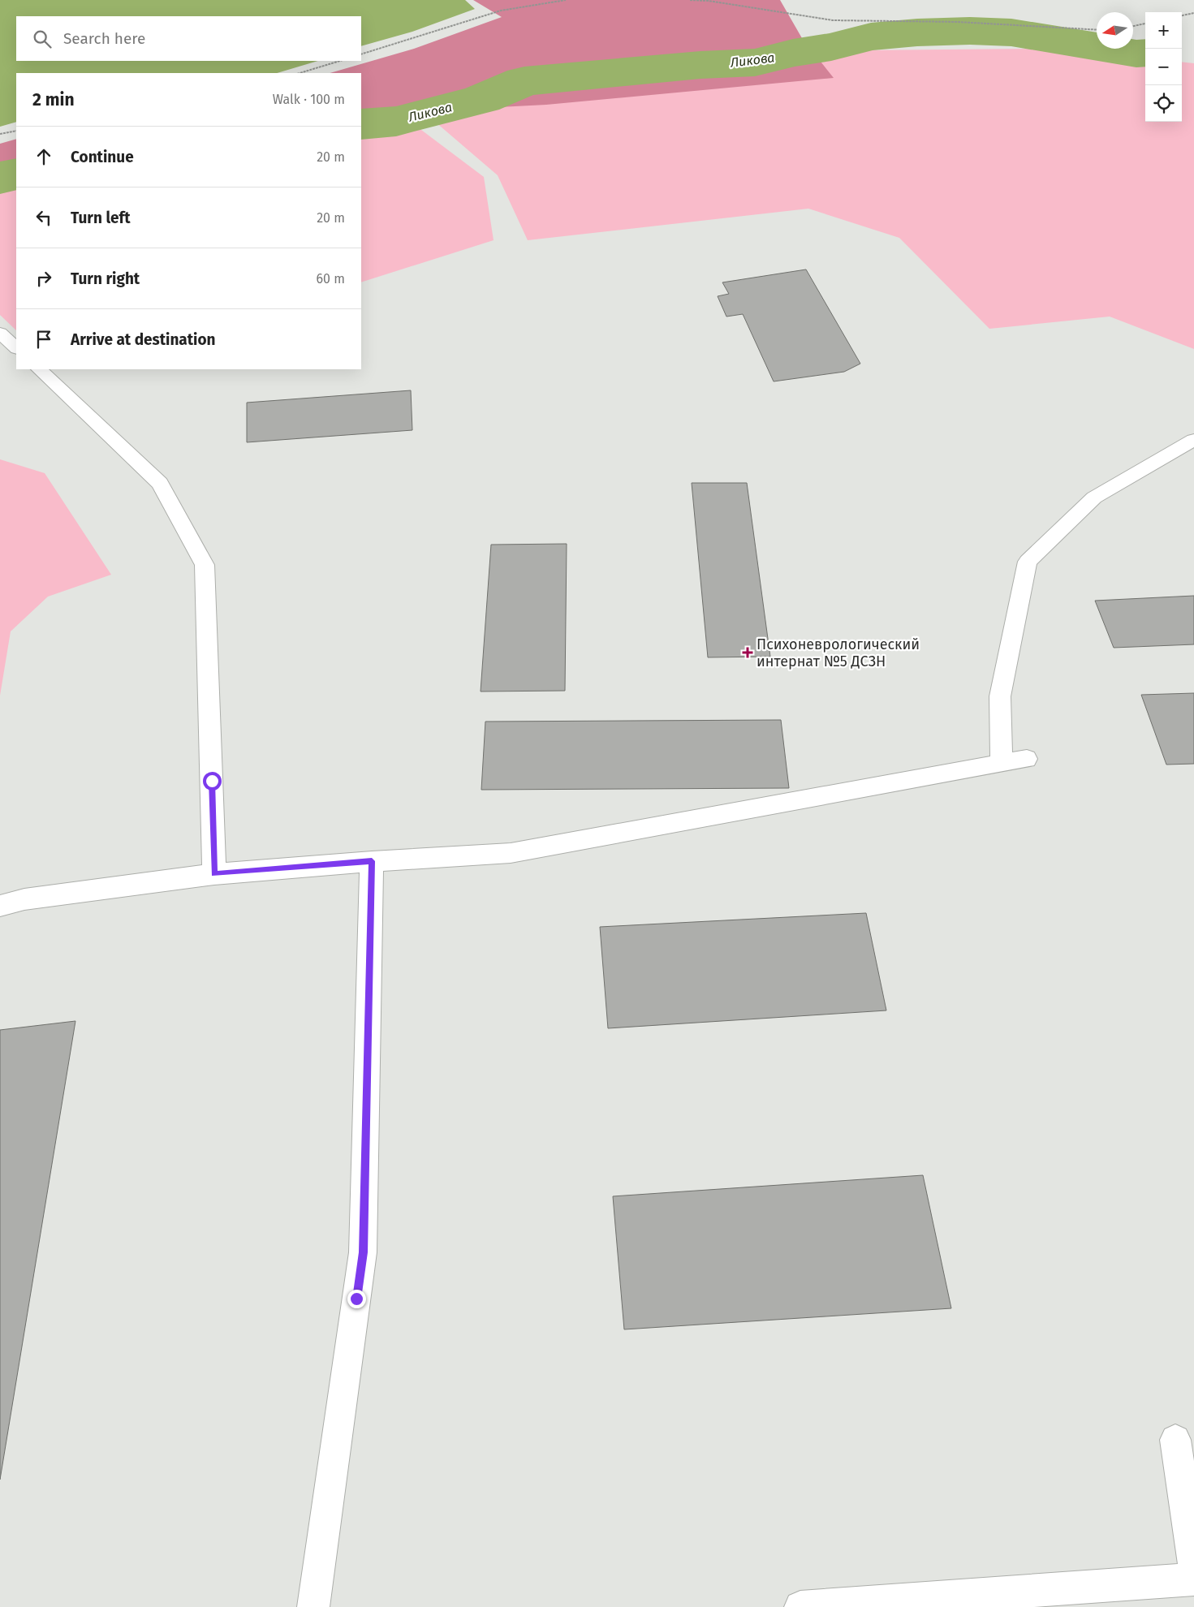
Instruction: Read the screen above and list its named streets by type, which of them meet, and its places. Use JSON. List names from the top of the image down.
{
  "water": ["Ликова"],
  "places": {
    "health": ["Психоневрологический интернат №5 ДСЗН"]
  },
  "north": "left",
  "page": {
    "map_buttons": ["+", "−"],
    "search": "Search here",
    "heading": ["2 min", "Walk · 100 m"],
    "list": [
      ["Continue", "20 m"],
      ["Turn left", "20 m"],
      ["Turn right", "60 m"],
      "Arrive at destination"
    ]
  }
}
